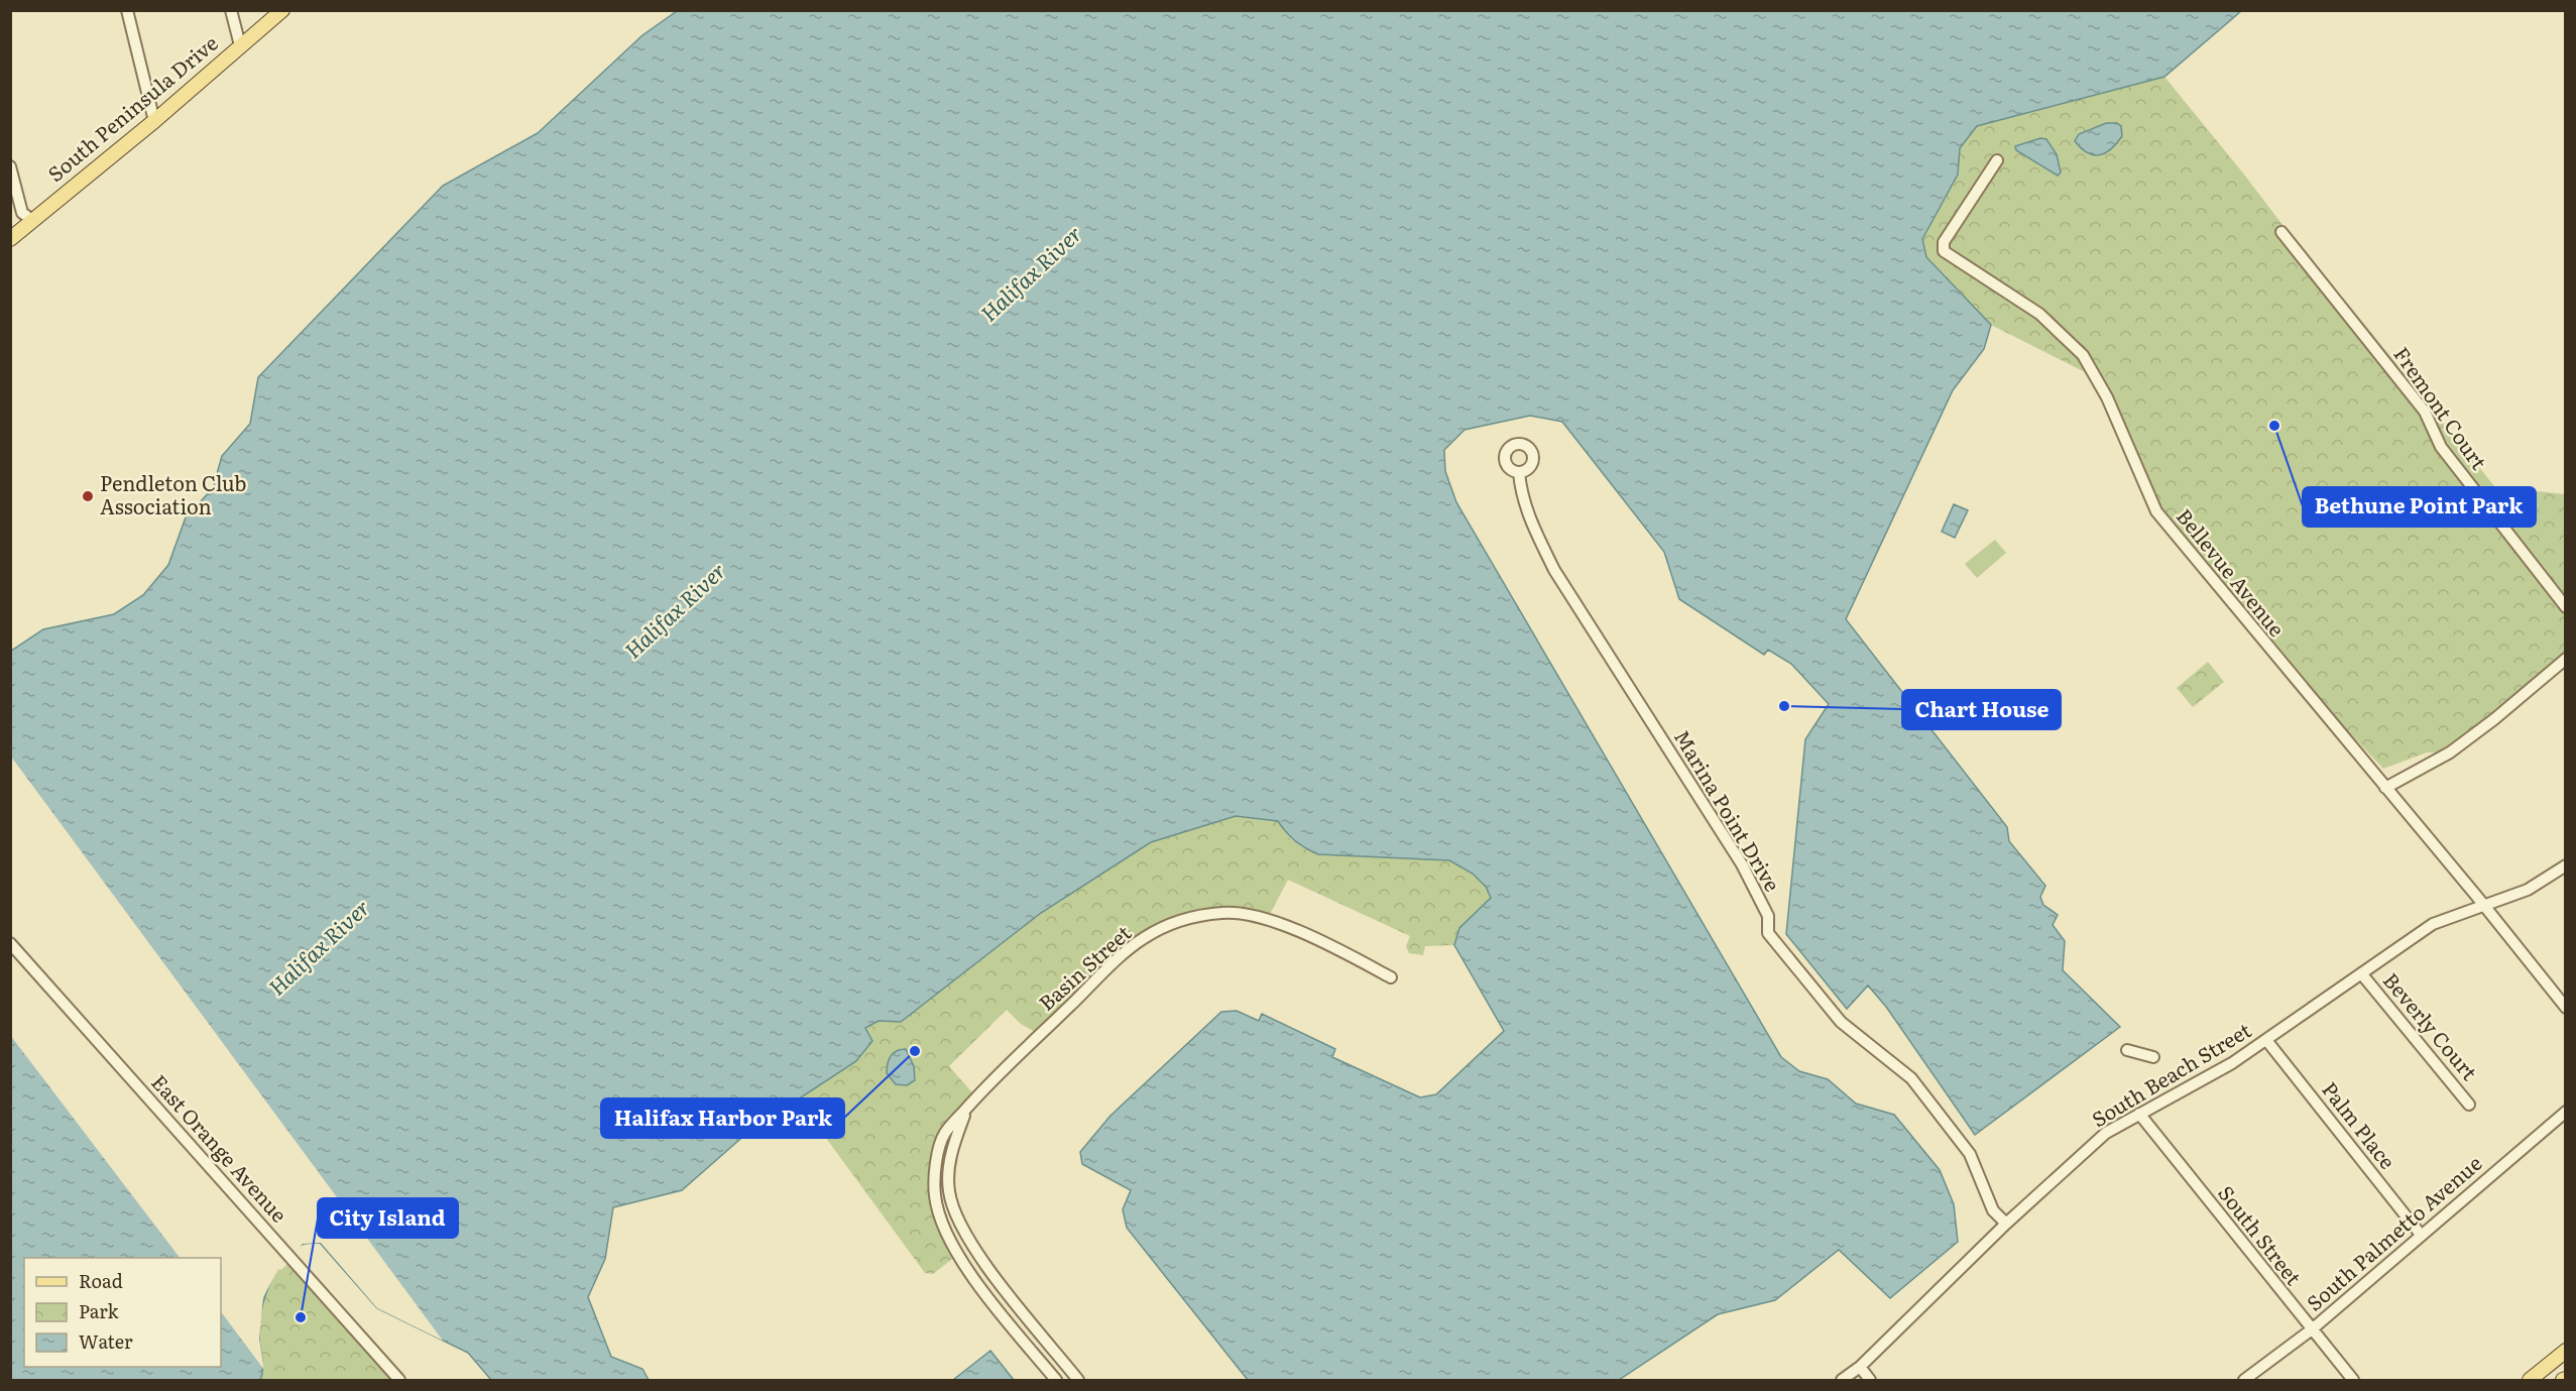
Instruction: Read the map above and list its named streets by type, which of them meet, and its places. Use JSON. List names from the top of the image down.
{
  "streets": {
    "main road": ["South Peninsula Drive"],
    "street": [
      "Fremont Court",
      "Bellevue Avenue",
      "Marina Point Drive",
      "Basin Street",
      "Beverly Court",
      "South Beach Street",
      "Palm Place",
      "East Orange Avenue",
      "South Palmetto Avenue",
      "South Street"
    ]
  },
  "crossings": [
    ["Bellevue Avenue", "South Beach Street"],
    ["Marina Point Drive", "South Beach Street"],
    ["Beverly Court", "South Beach Street"],
    ["South Beach Street", "Palm Place"],
    ["South Beach Street", "South Street"],
    ["Palm Place", "South Palmetto Avenue"],
    ["South Palmetto Avenue", "South Street"]
  ],
  "water": ["Halifax River"],
  "places": [
    "Bethune Point Park",
    "Pendleton Club Association",
    "Chart House",
    "Halifax Harbor Park",
    "City Island"
  ],
  "legend": ["Road", "Park", "Water"]
}
